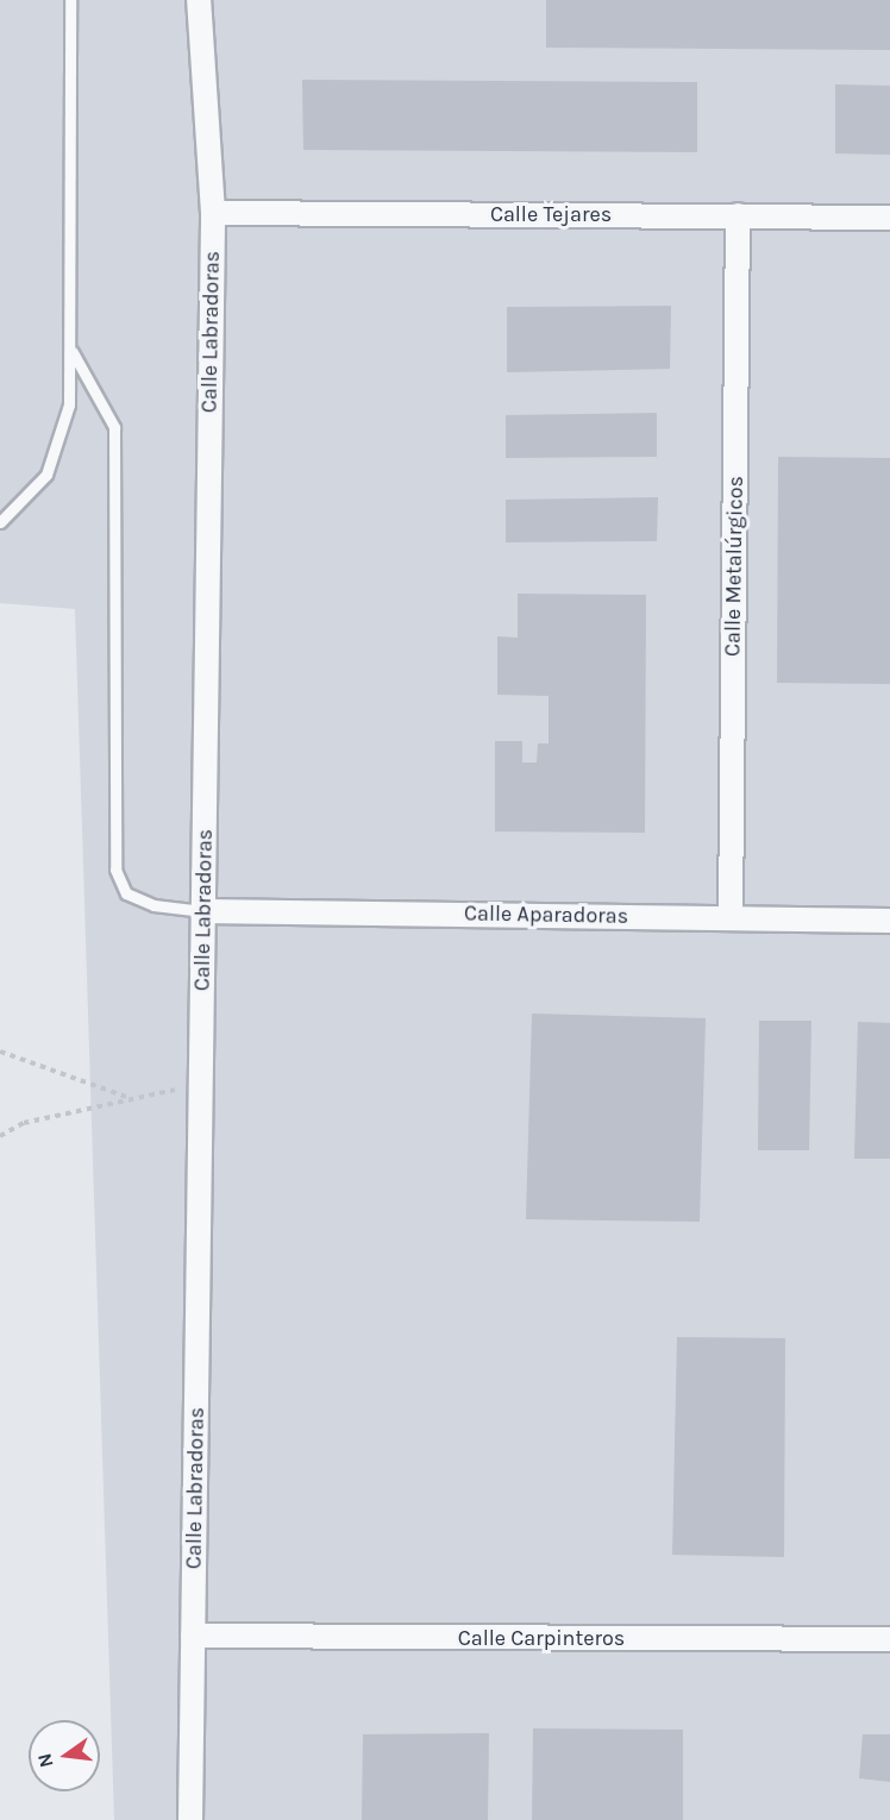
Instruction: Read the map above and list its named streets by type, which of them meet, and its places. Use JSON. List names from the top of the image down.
{
  "streets": {
    "street": [
      "Calle Tejares",
      "Calle Labradoras",
      "Calle Metalúrgicos",
      "Calle Aparadoras",
      "Calle Carpinteros"
    ]
  },
  "crossings": [
    ["Calle Tejares", "Calle Labradoras"],
    ["Calle Tejares", "Calle Metalúrgicos"],
    ["Calle Labradoras", "Calle Aparadoras"],
    ["Calle Labradoras", "Calle Carpinteros"],
    ["Calle Metalúrgicos", "Calle Aparadoras"]
  ],
  "north": "left"
}
